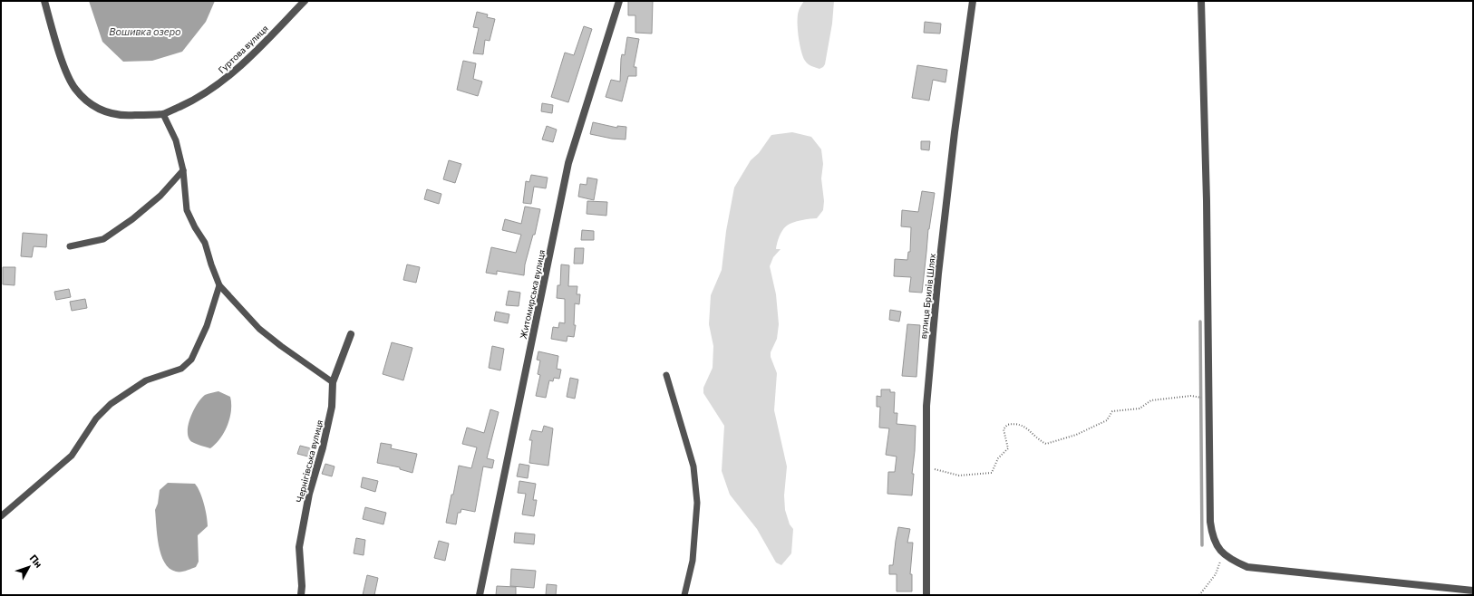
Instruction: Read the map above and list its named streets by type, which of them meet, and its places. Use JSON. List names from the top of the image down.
{
  "streets": {
    "street": [
      "Гуртова вулиця",
      "Житомирська вулиця",
      "вулиця Брилів Шлях",
      "Чернігівська вулиця"
    ]
  },
  "water": ["Вошивка озеро"],
  "north": "top right"
}
